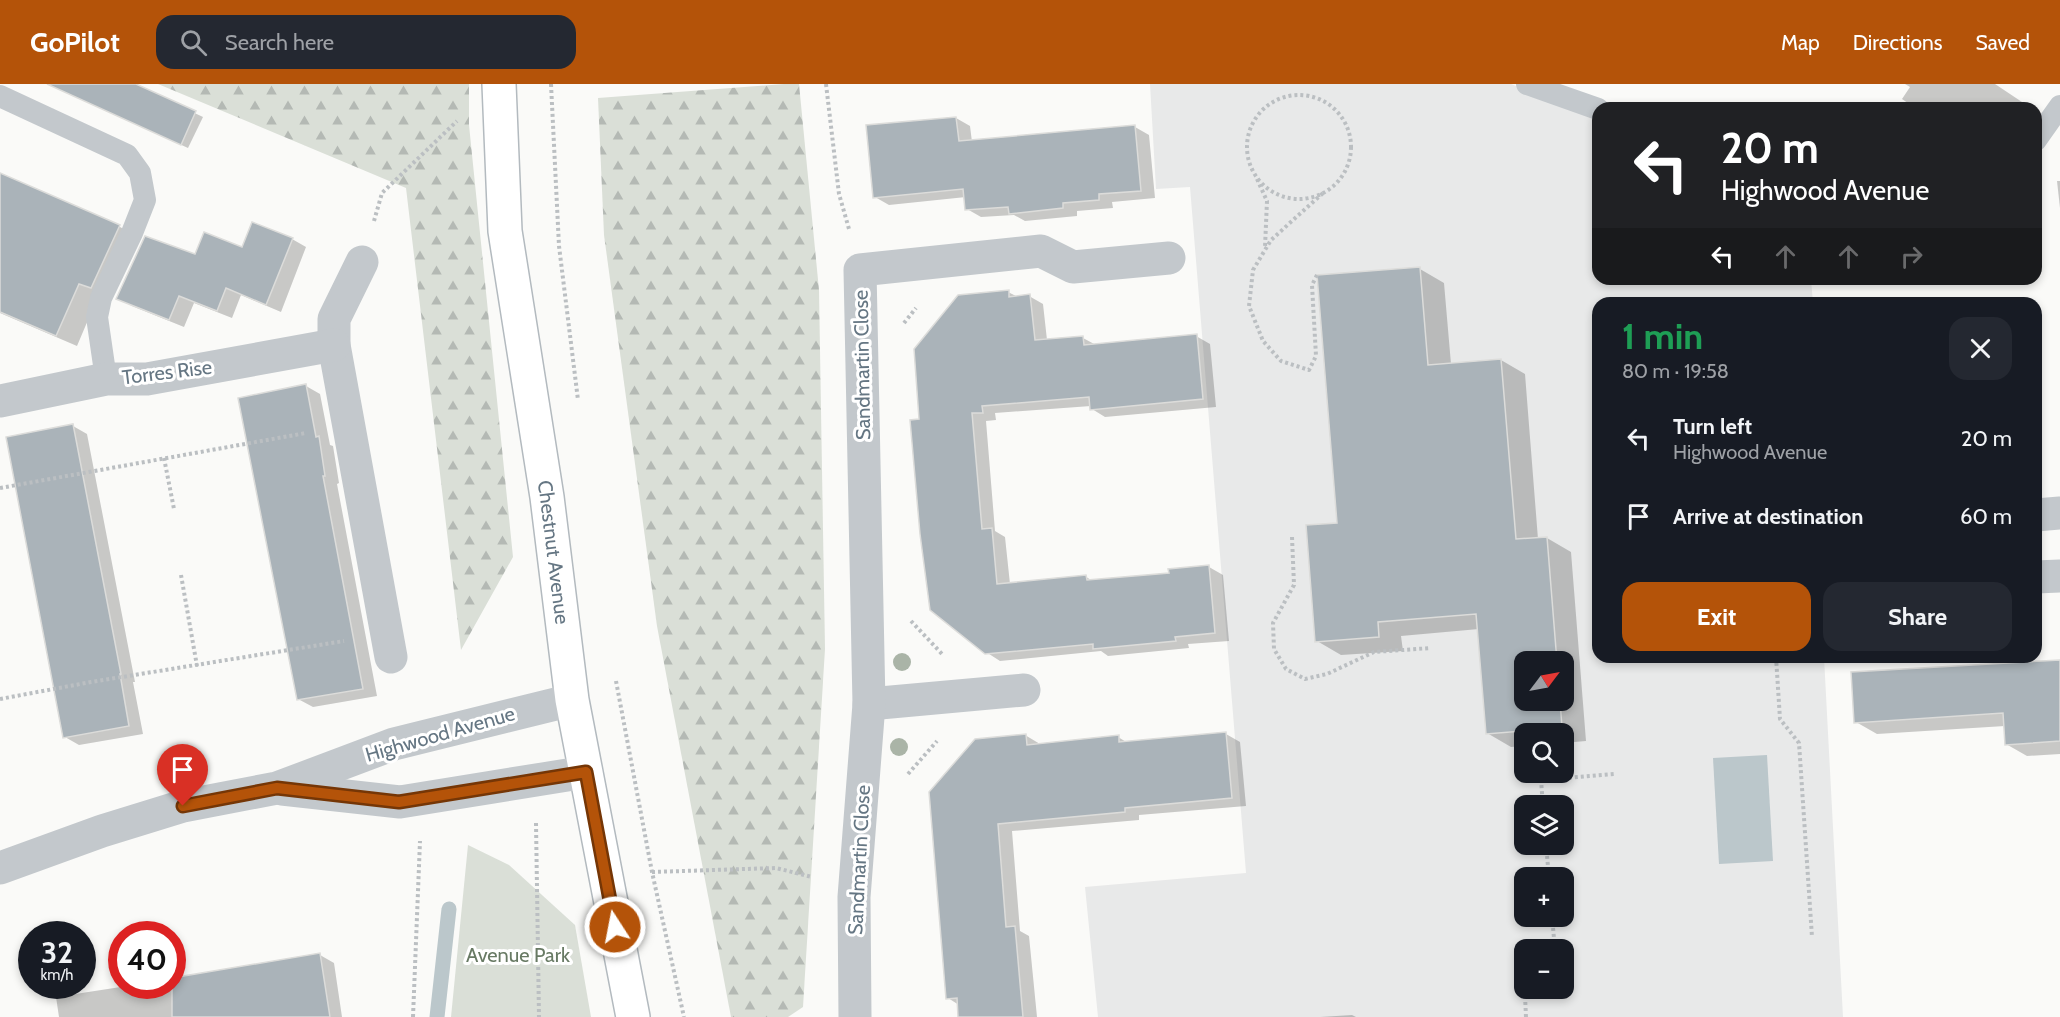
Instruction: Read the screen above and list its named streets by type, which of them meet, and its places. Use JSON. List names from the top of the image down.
{
  "streets": {
    "street": [
      "Sandmartin Close",
      "Torres Rise",
      "Chestnut Avenue",
      "Highwood Avenue"
    ]
  },
  "crossings": [
    ["Chestnut Avenue", "Highwood Avenue"]
  ],
  "parks": ["Avenue Park"],
  "north": "top right",
  "page": {
    "header": "GoPilot",
    "search": "Search here",
    "nav": ["Map", "Directions", "Saved"],
    "turn": ["20 m", "Highwood Avenue"],
    "heading": ["1 min", "80 m · 19:58"],
    "list": [
      {
        "name": "Turn left",
        "note": "Highwood Avenue",
        "value": "20 m"
      },
      {
        "name": "Arrive at destination",
        "value": "60 m"
      }
    ],
    "buttons": ["Exit", "Share"],
    "map_buttons": ["+", "−"],
    "speed": "32 km/h",
    "limit": "40"
  }
}
